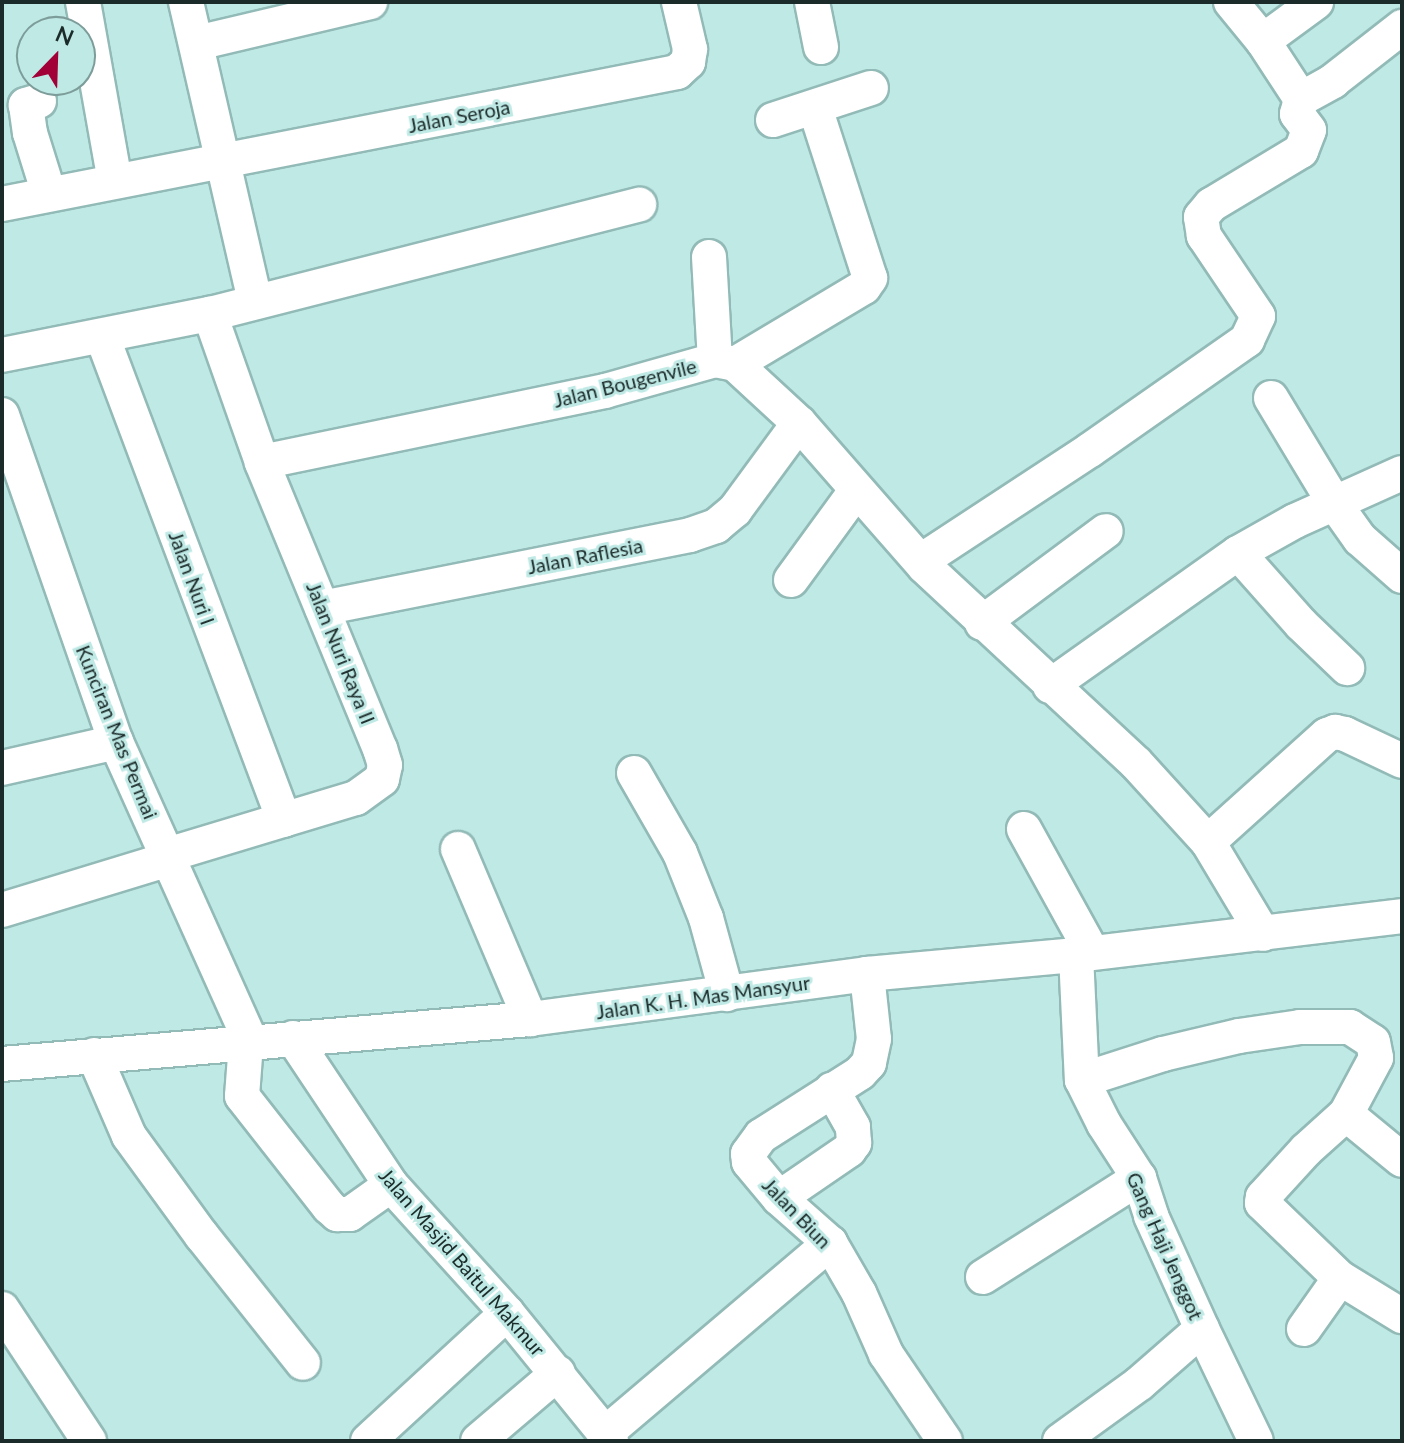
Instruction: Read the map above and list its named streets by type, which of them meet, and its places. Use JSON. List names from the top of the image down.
{
  "streets": {
    "street": [
      "Jalan Seroja",
      "Jalan Bougenvile",
      "Jalan Raflesia",
      "Jalan Nuri I",
      "Jalan Nuri Raya II",
      "Kunciran Mas Permai",
      "Jalan K. H. Mas Mansyur",
      "Jalan Biun",
      "Gang Haji Jenggot",
      "Jalan Masjid Baitul Makmur"
    ]
  },
  "crossings": [
    ["Jalan Bougenvile", "Jalan Nuri Raya II"],
    ["Jalan Raflesia", "Jalan Nuri Raya II"],
    ["Jalan Nuri I", "Jalan Nuri Raya II"],
    ["Jalan Nuri Raya II", "Kunciran Mas Permai"],
    ["Kunciran Mas Permai", "Jalan K. H. Mas Mansyur"],
    ["Jalan K. H. Mas Mansyur", "Jalan Biun"],
    ["Jalan K. H. Mas Mansyur", "Gang Haji Jenggot"],
    ["Jalan K. H. Mas Mansyur", "Jalan Masjid Baitul Makmur"]
  ],
  "north": "top right"
}
